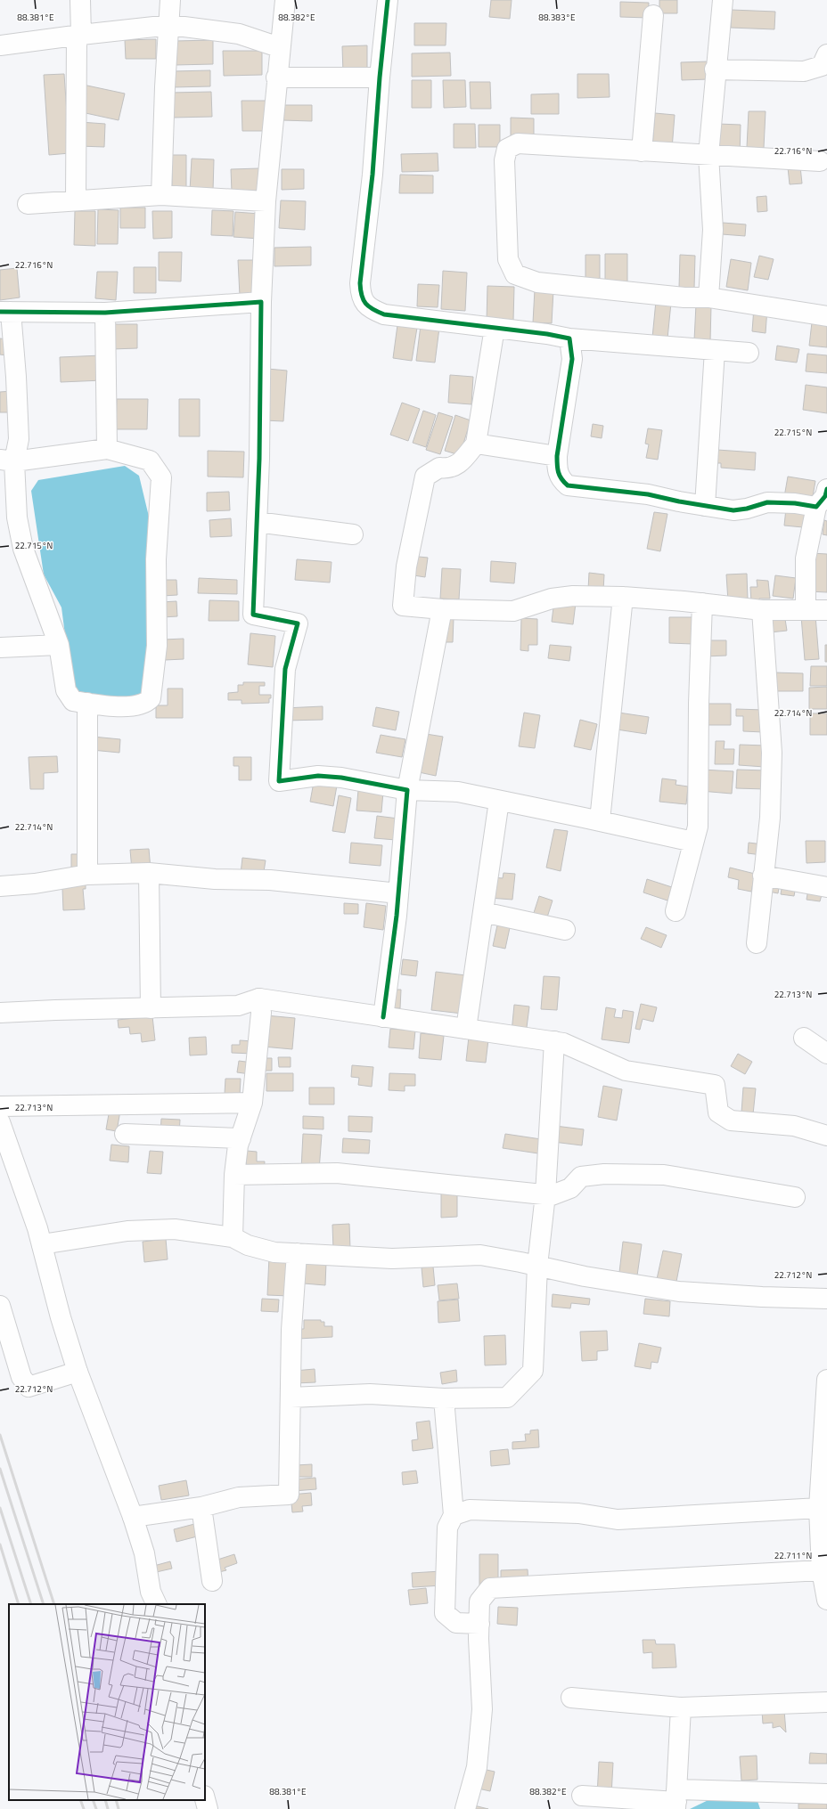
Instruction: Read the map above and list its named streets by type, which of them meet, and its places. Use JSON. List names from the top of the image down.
{
  "coordinates": [
    "88.381°E",
    "88.382°E",
    "88.383°E",
    "22.716°N",
    "22.715°N",
    "22.714°N",
    "22.713°N",
    "22.712°N",
    "22.711°N"
  ]
}
